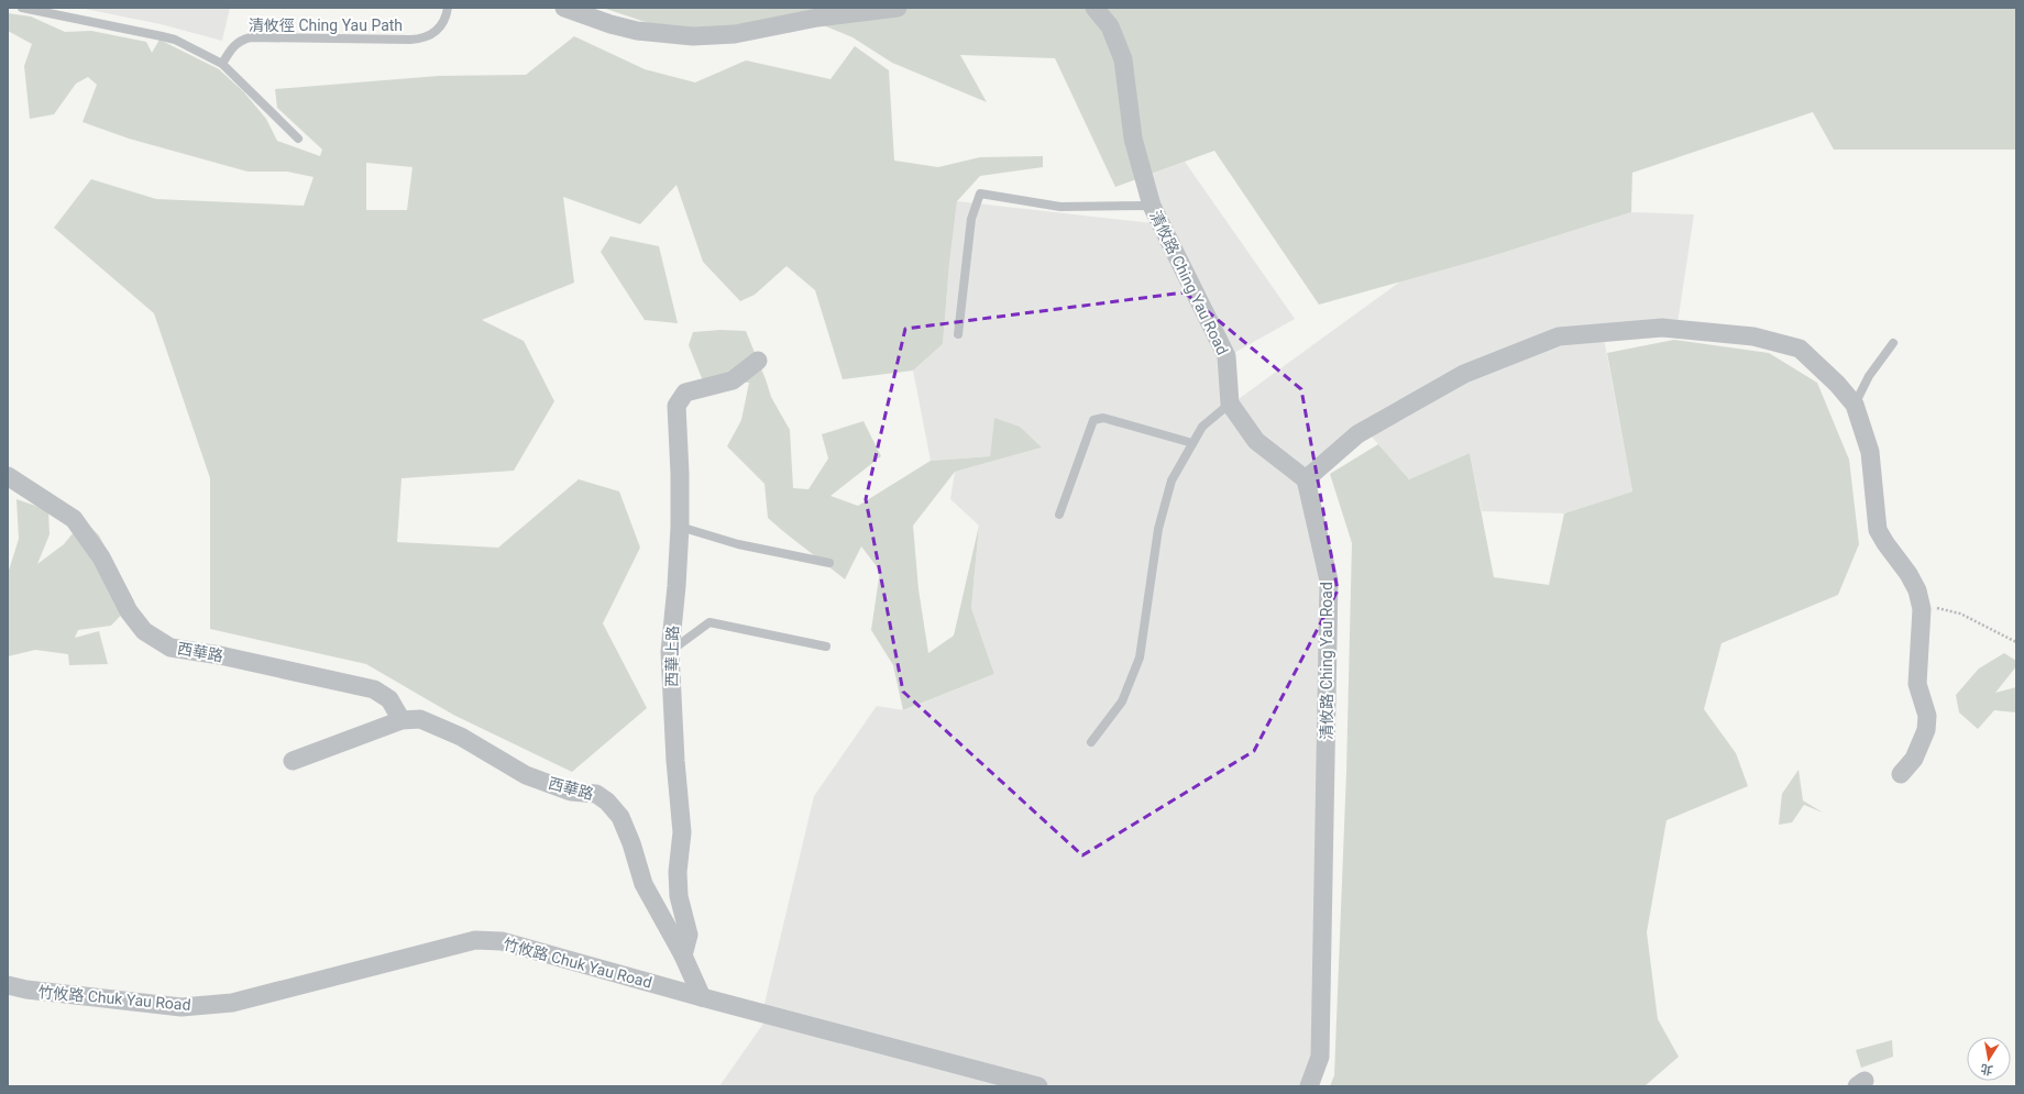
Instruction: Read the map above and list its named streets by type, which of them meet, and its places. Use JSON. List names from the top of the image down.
{
  "streets": {
    "street": [
      "清攸路 Ching Yau Road",
      "西華路",
      "西華上路",
      "竹攸路 Chuk Yau Road"
    ],
    "lane": ["清攸徑 Ching Yau Path"]
  },
  "crossings": [
    ["西華路", "西華上路"]
  ],
  "north": "bottom"
}
